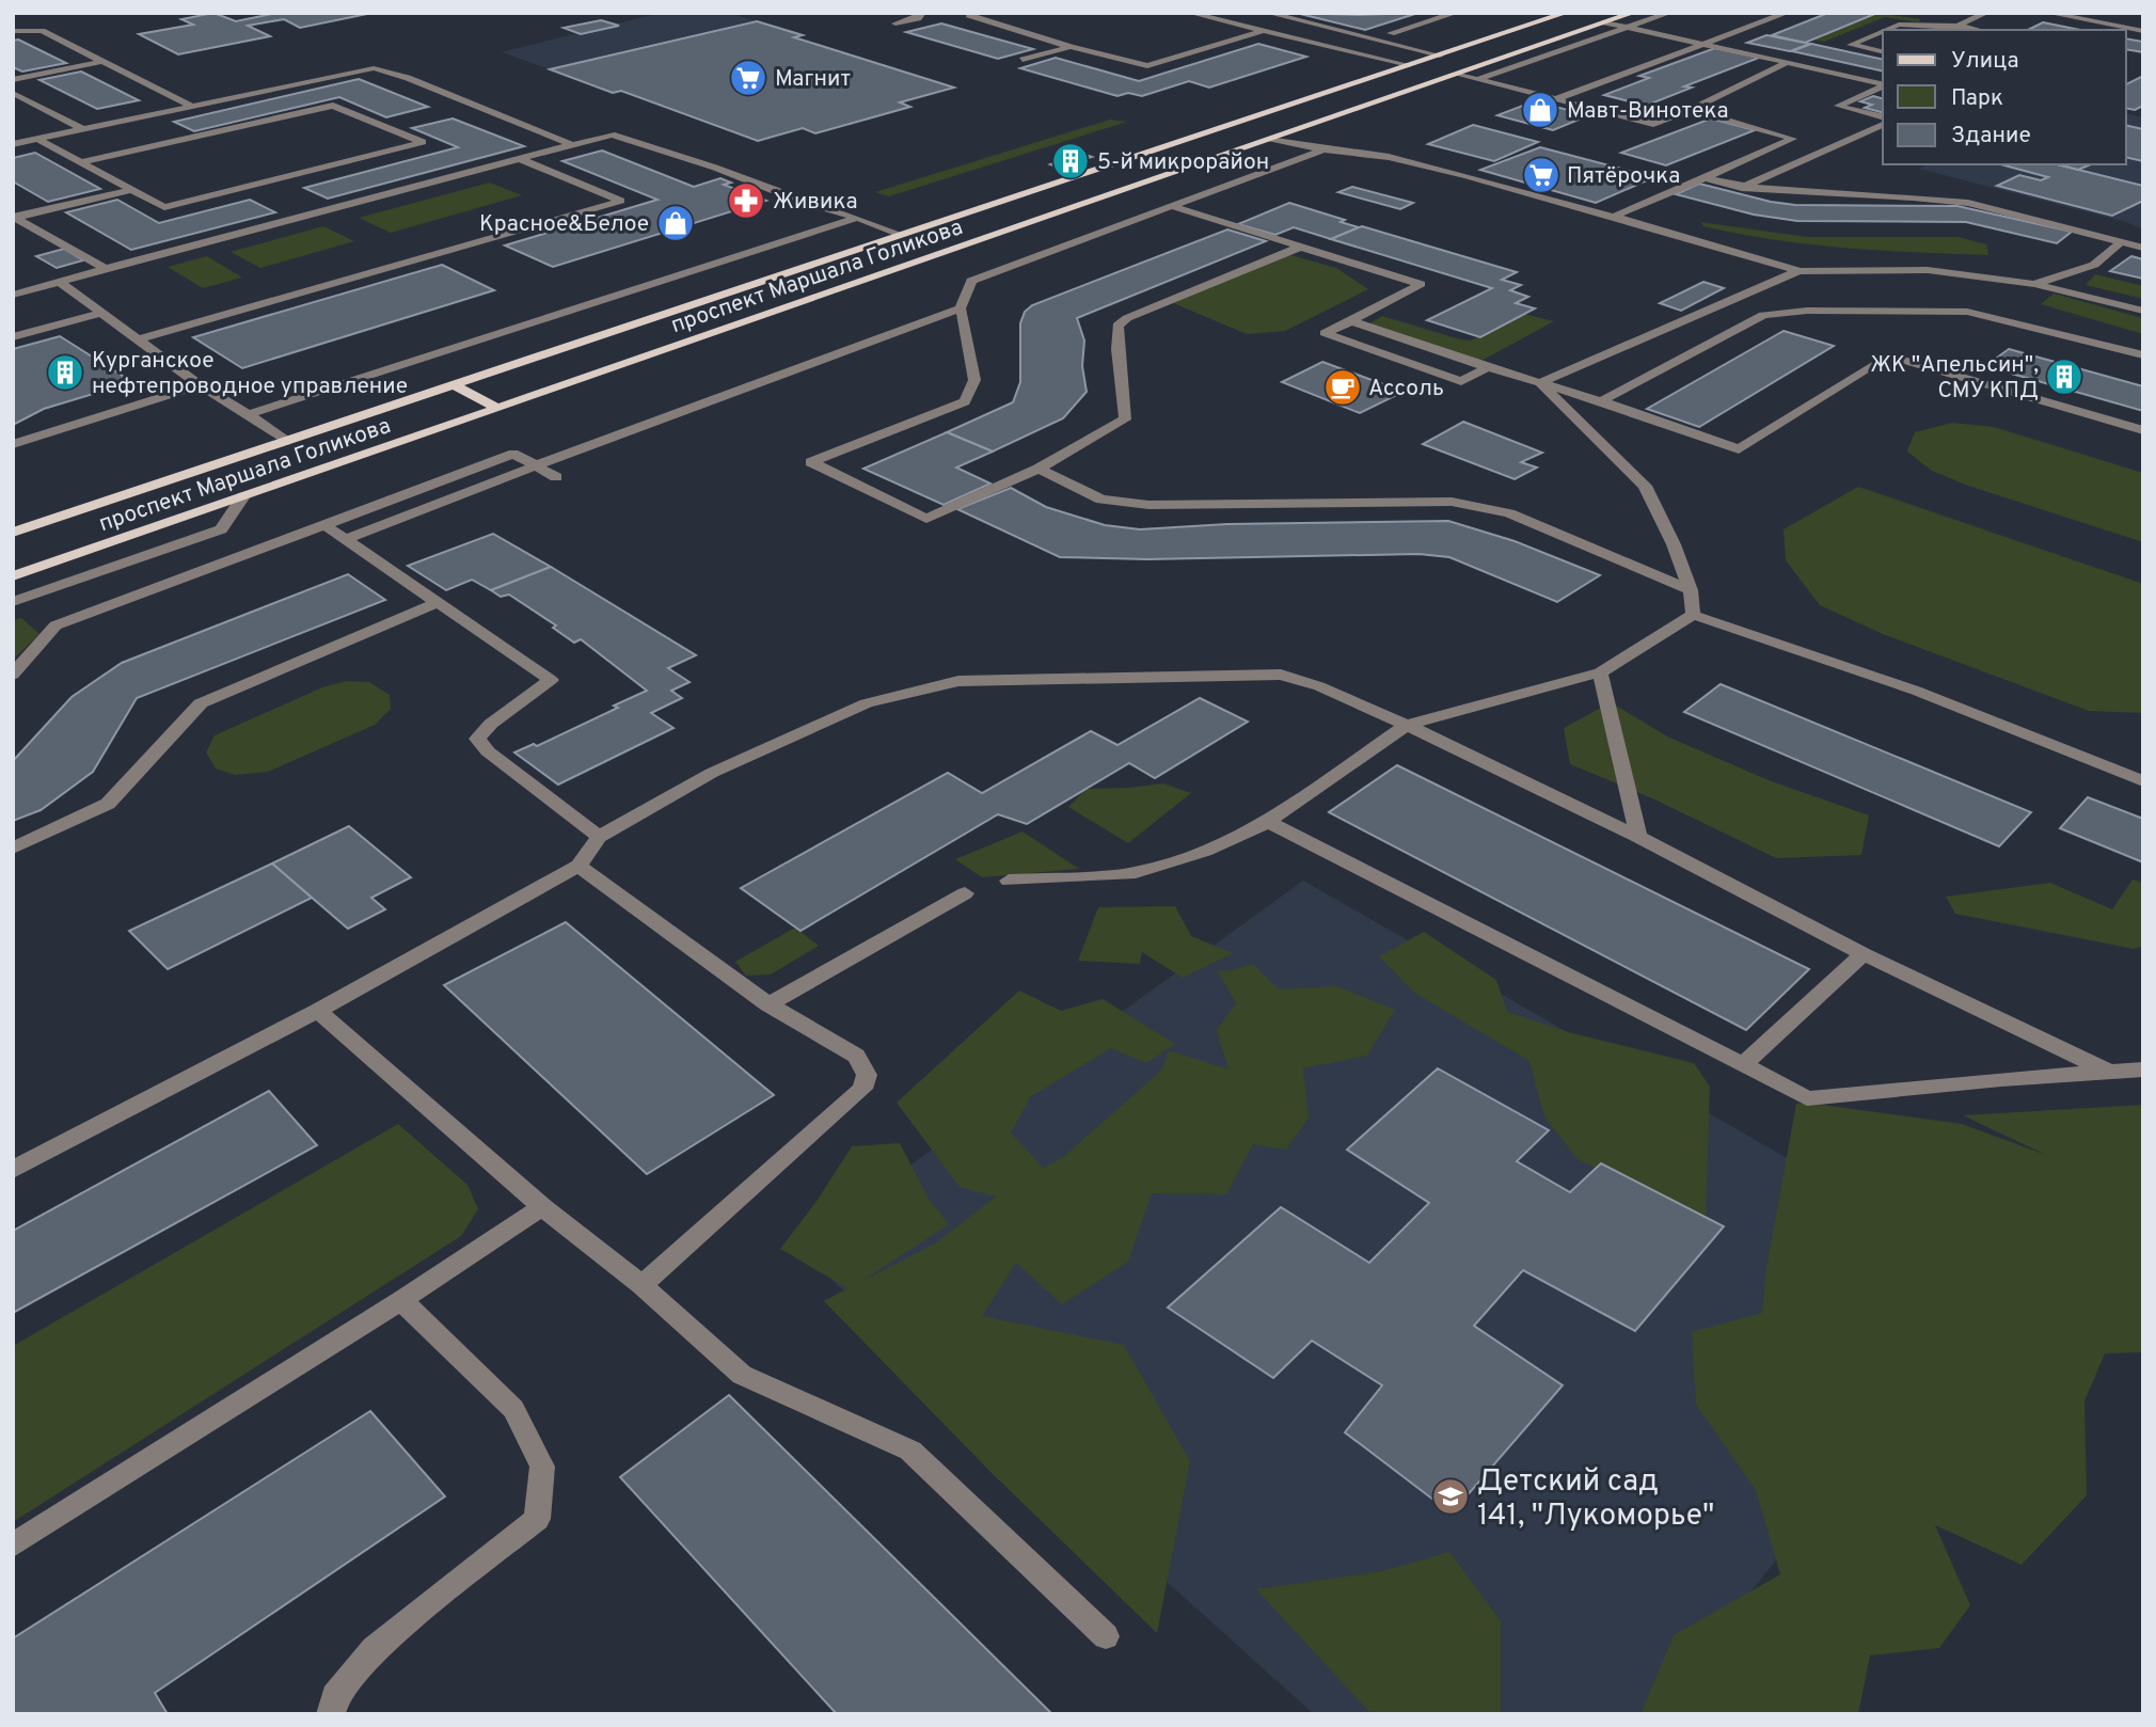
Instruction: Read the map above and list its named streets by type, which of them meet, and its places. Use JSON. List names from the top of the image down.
{
  "streets": {
    "main road": ["проспект Маршала Голикова"]
  },
  "places": {
    "supermarket": ["Магнит", "Пятёрочка"],
    "shop": ["Мавт-Винотека", "Красное&Белое"],
    "building": ["5-й микрорайон", "Курганское нефтепроводное управление", "ЖК \"Апельсин\", СМУ КПД"],
    "pharmacy": ["Живика"],
    "cafe": ["Ассоль"],
    "school or university": ["Детский сад 141, \"Лукоморье\""]
  },
  "legend": ["Улица", "Парк", "Здание"]
}
